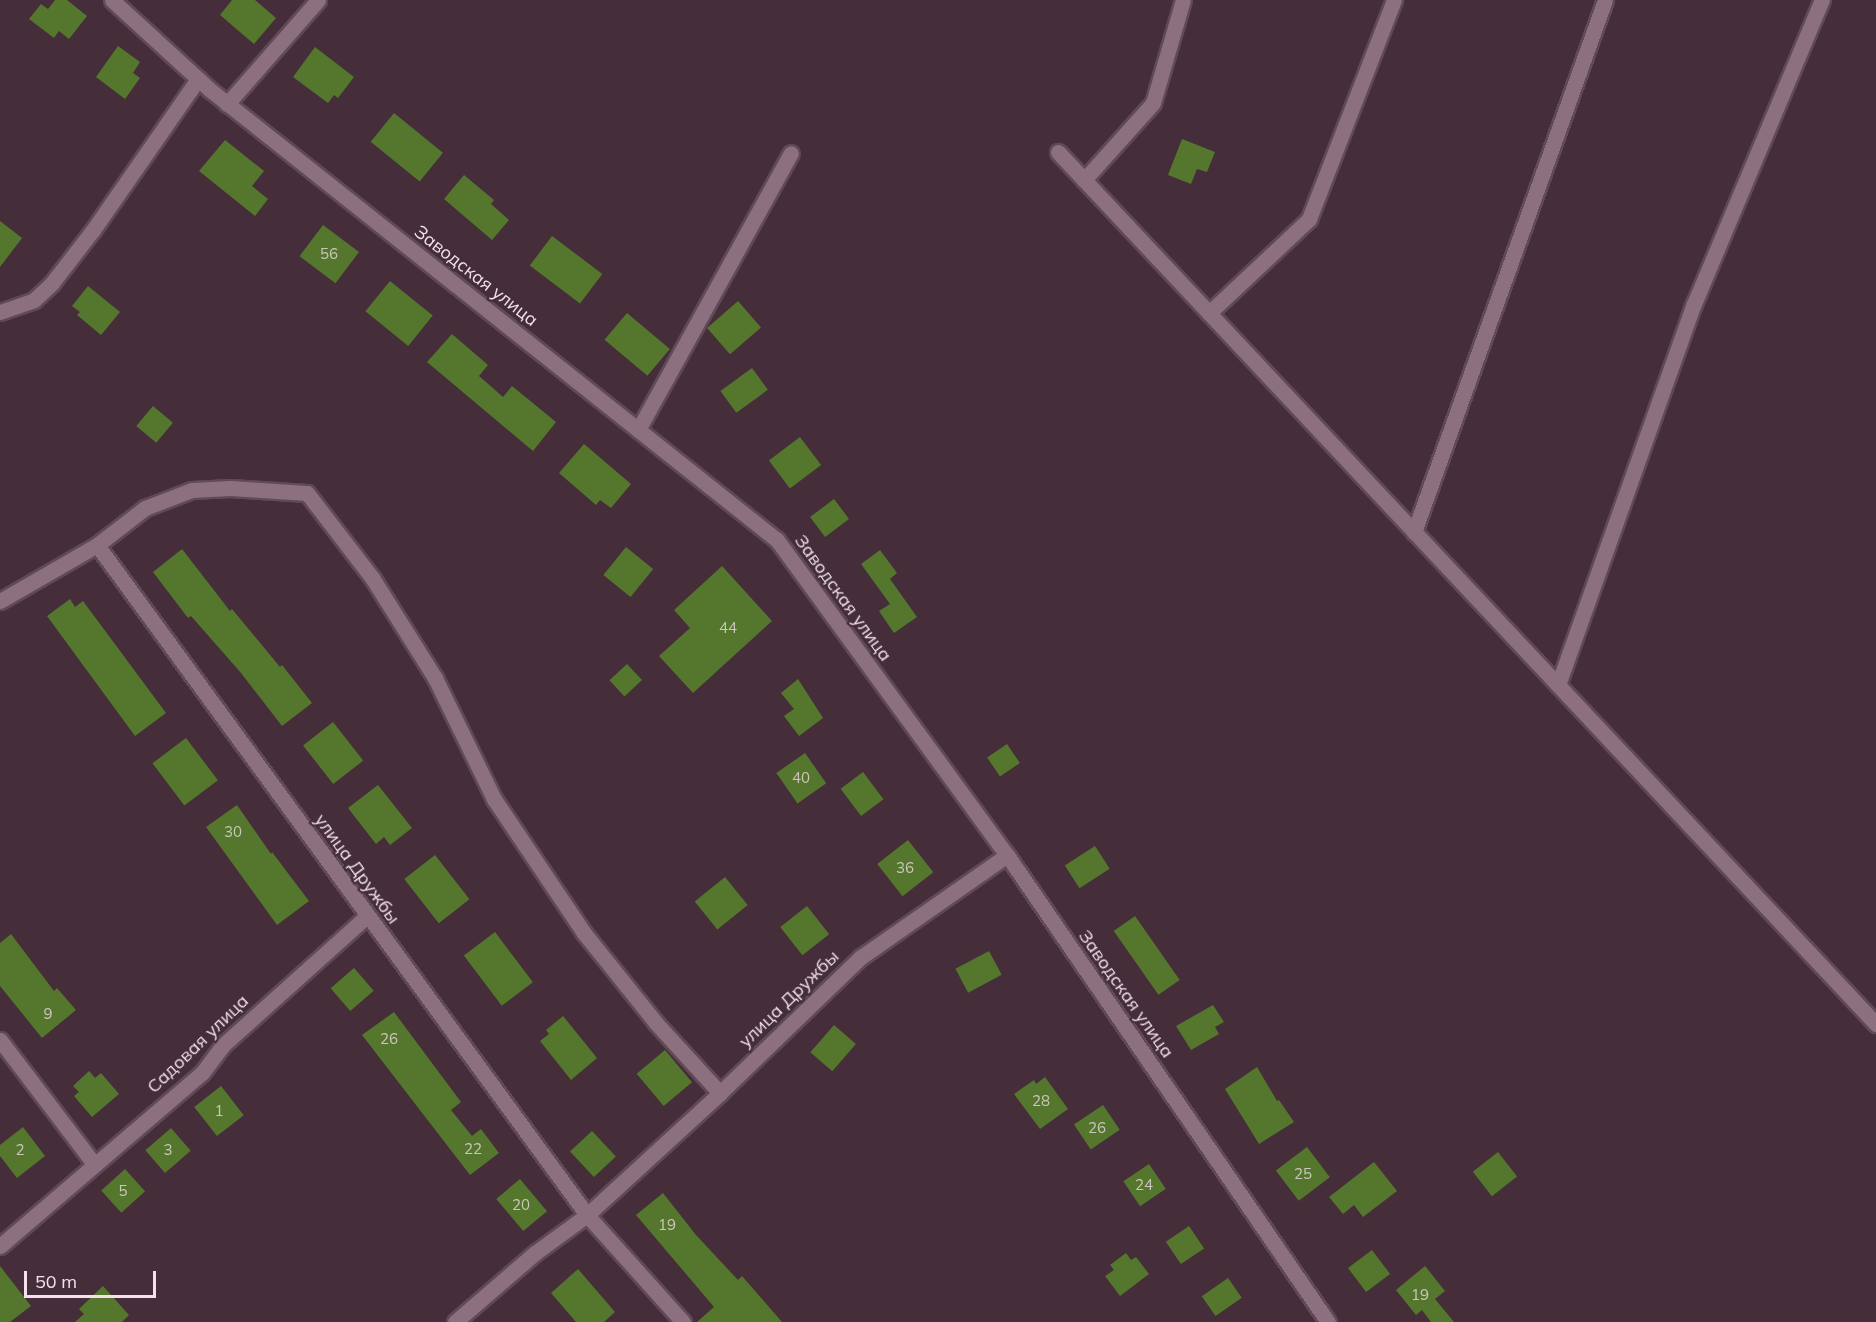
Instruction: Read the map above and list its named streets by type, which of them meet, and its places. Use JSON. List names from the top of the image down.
{
  "streets": {
    "street": ["Заводская улица", "улица Дружбы", "Садовая улица"]
  },
  "crossings": [
    ["Заводская улица", "улица Дружбы"],
    ["улица Дружбы", "Садовая улица"]
  ],
  "house_numbers": [
    "56",
    "44",
    "40",
    "30",
    "36",
    "9",
    "26",
    "28",
    "1",
    "26",
    "22",
    "2",
    "3",
    "25",
    "24",
    "5",
    "20",
    "19",
    "19"
  ],
  "scale_bar": "50 m"
}
